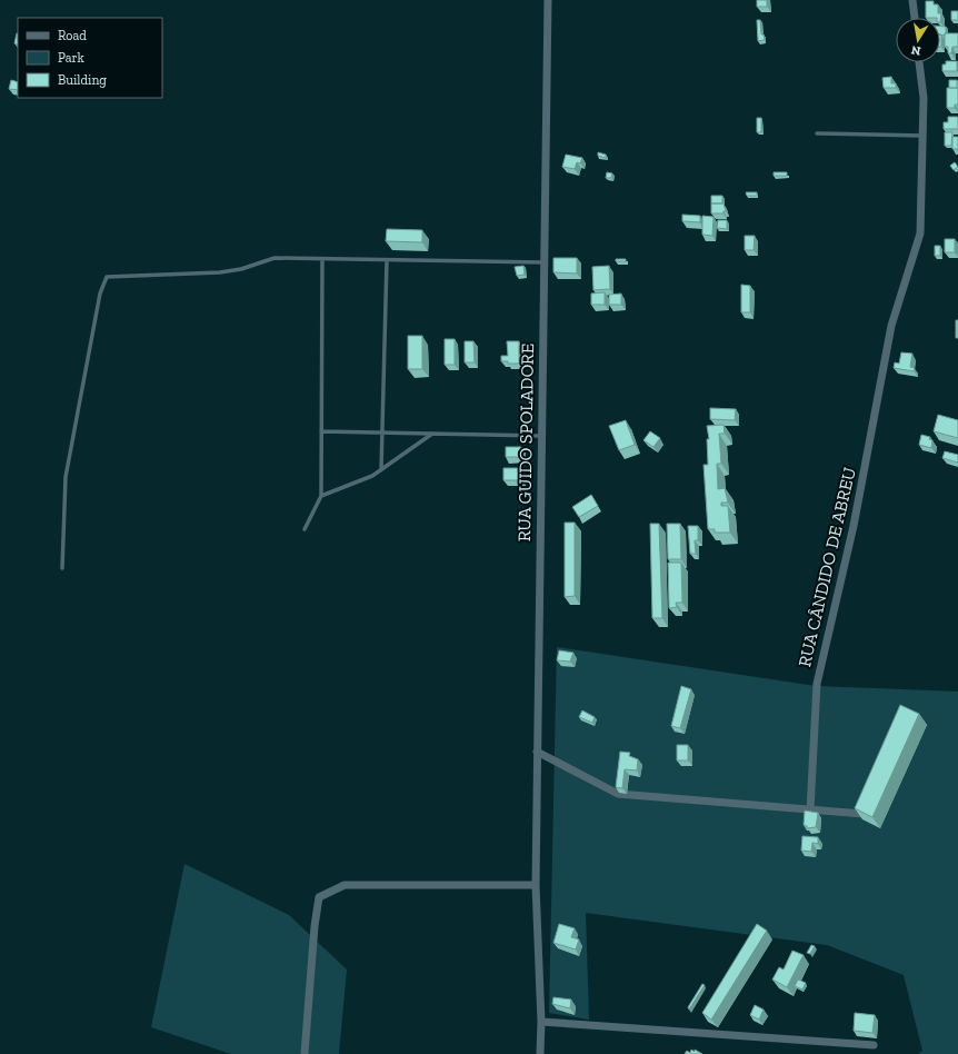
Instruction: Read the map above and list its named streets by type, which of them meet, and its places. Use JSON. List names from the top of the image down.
{
  "streets": {
    "street": ["RUA GUIDO SPOLADORE", "RUA CÂNDIDO DE ABREU"]
  },
  "legend": ["Road", "Park", "Building"],
  "north": "bottom"
}
